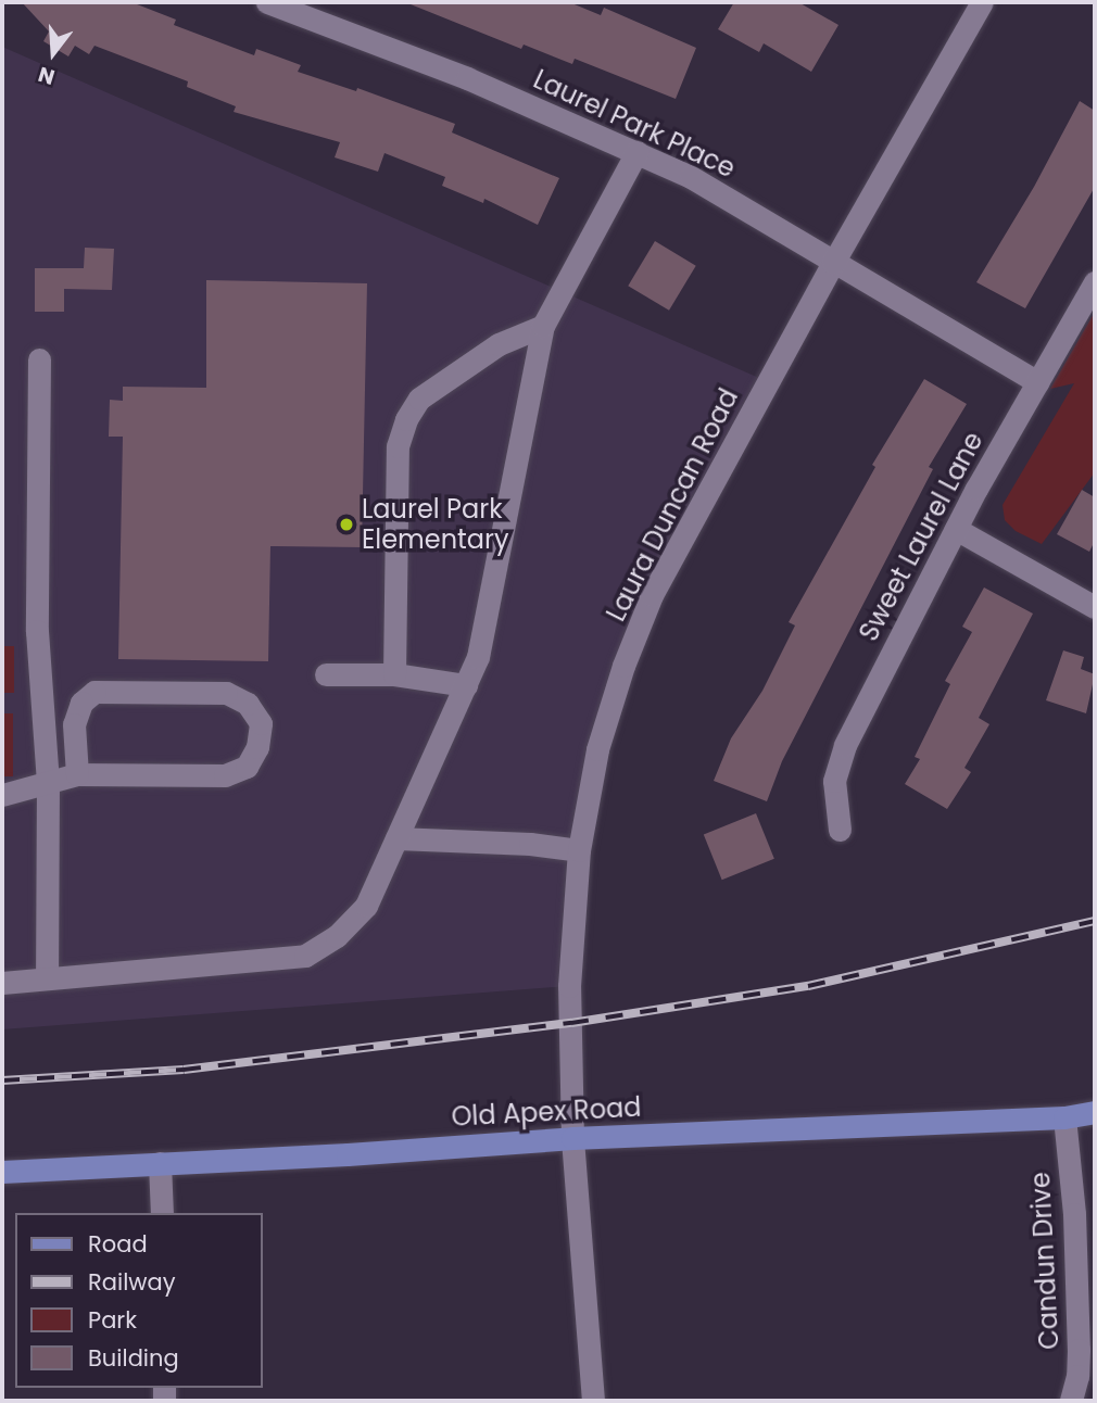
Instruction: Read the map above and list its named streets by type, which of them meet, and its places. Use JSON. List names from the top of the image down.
{
  "streets": {
    "main road": ["Old Apex Road"],
    "street": [
      "Laurel Park Place",
      "Laura Duncan Road",
      "Sweet Laurel Lane",
      "Candun Drive"
    ]
  },
  "crossings": [
    ["Laurel Park Place", "Laura Duncan Road"],
    ["Laurel Park Place", "Sweet Laurel Lane"],
    ["Laura Duncan Road", "Old Apex Road"],
    ["Old Apex Road", "Candun Drive"]
  ],
  "places": ["Laurel Park Elementary"],
  "legend": [
    "Road",
    "Railway",
    "Park",
    "Building"
  ],
  "north": "bottom"
}
